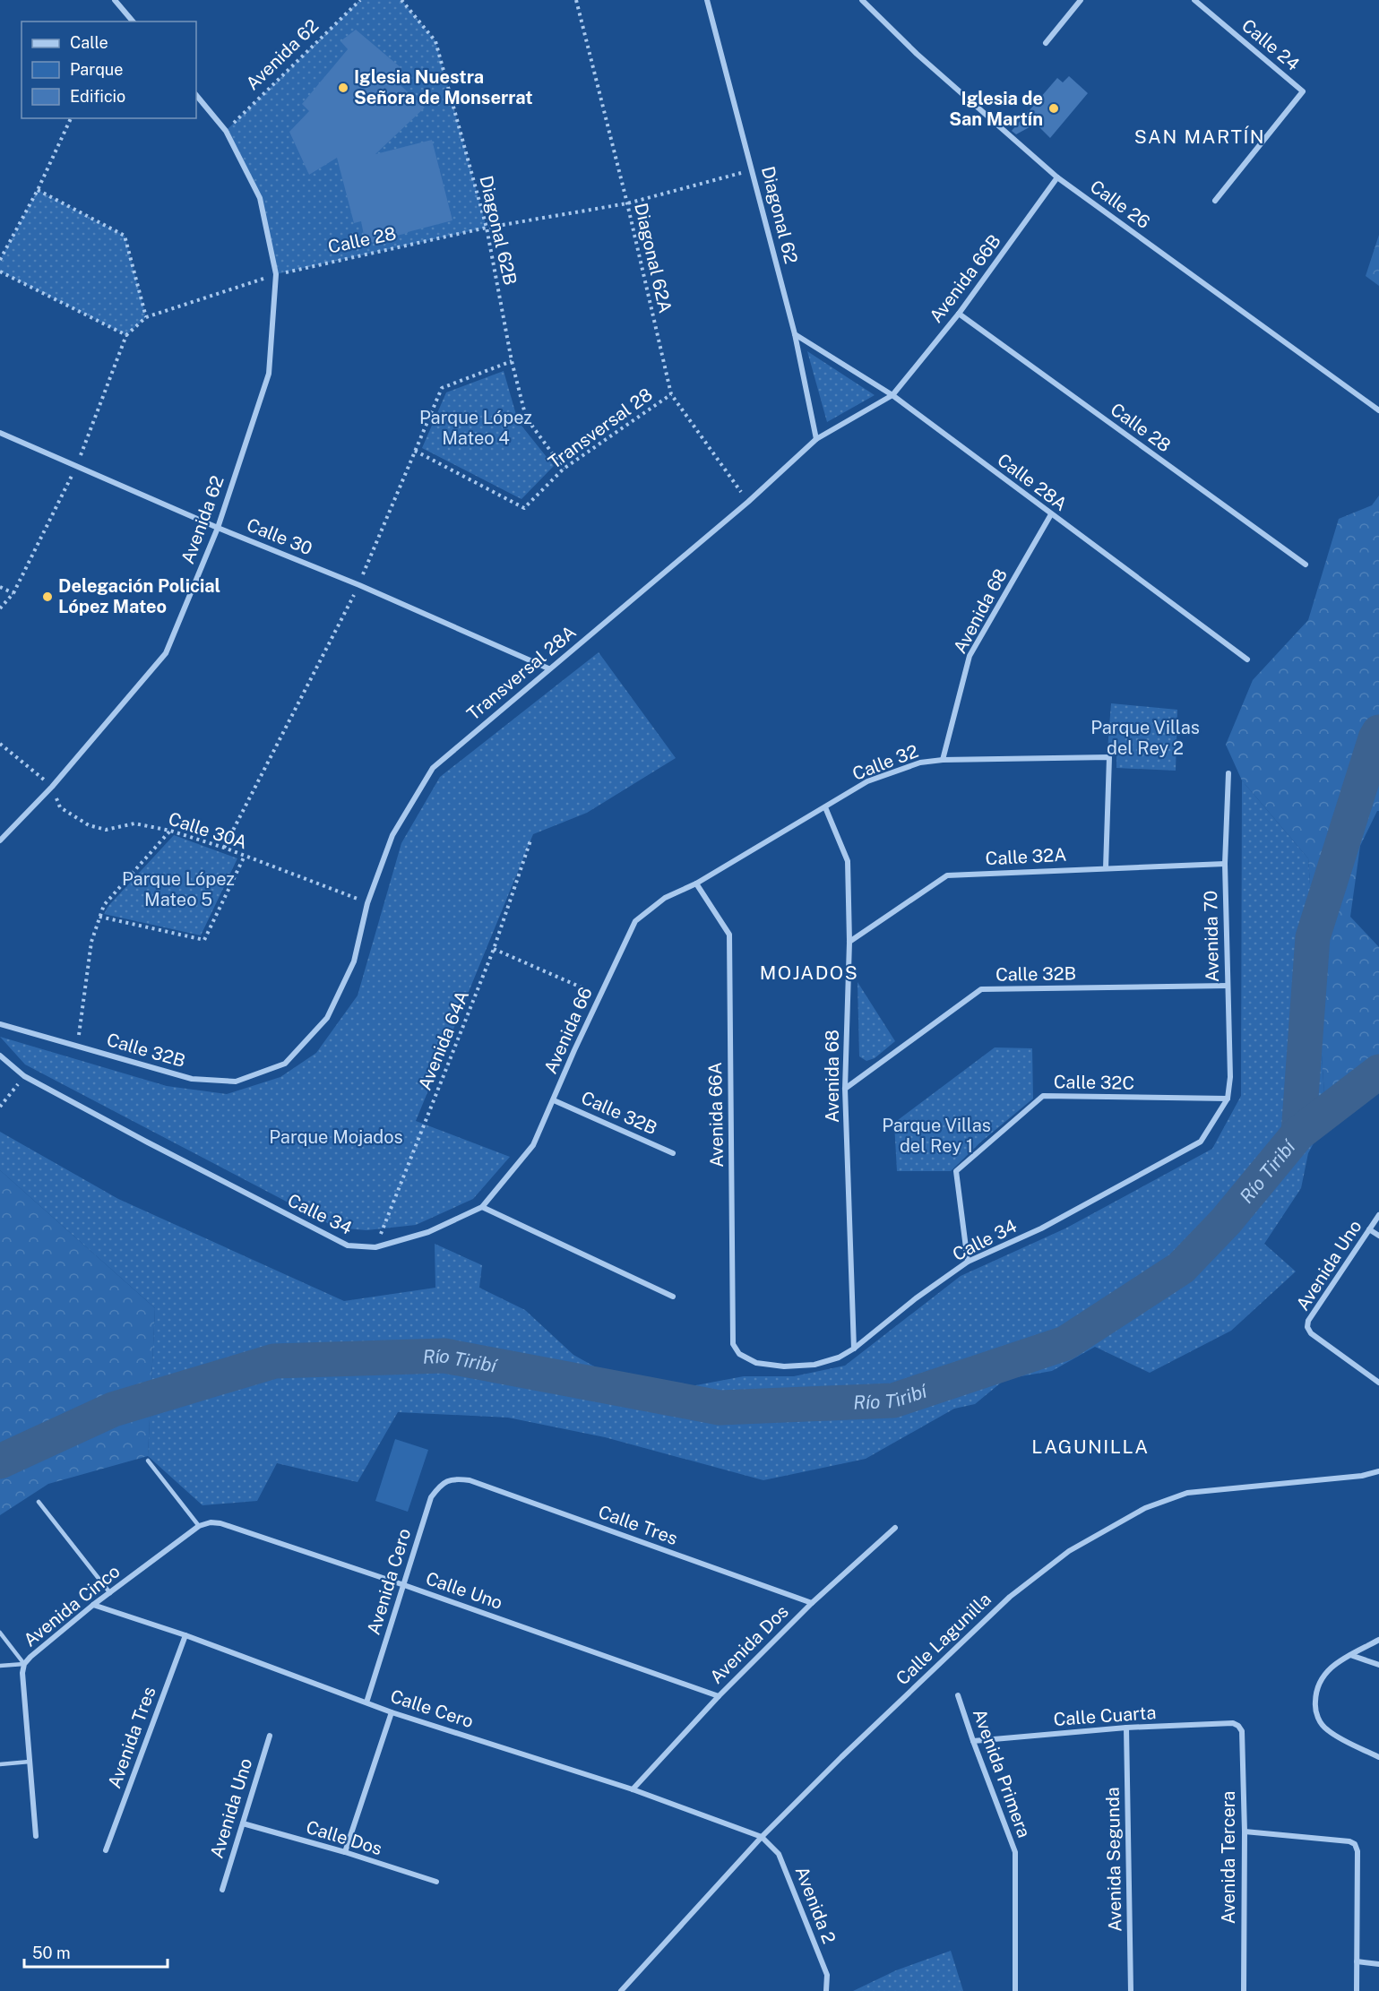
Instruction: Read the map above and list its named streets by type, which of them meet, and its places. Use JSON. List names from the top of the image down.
{
  "streets": {
    "street": [
      "Calle 24",
      "Avenida 62",
      "Calle 26",
      "Diagonal 62",
      "Calle 28",
      "Avenida 66B",
      "Calle 28A",
      "Calle 30",
      "Avenida 68",
      "Transversal 28A",
      "Calle 32",
      "Calle 32A",
      "Avenida 70",
      "Calle 32B",
      "Avenida 66",
      "Calle 32C",
      "Avenida 66A",
      "Calle 34",
      "Avenida Uno",
      "Calle Tres",
      "Avenida Cero",
      "Calle Uno",
      "Avenida Cinco",
      "Calle Lagunilla",
      "Avenida Dos",
      "Calle Cero",
      "Calle Cuarta",
      "Avenida Tres",
      "Avenida Primera",
      "Calle Dos",
      "Avenida Tercera",
      "Avenida Segunda",
      "Avenida 2"
    ],
    "path": [
      "Diagonal 62B",
      "Diagonal 62A",
      "Transversal 28",
      "Calle 30A",
      "Avenida 64A"
    ]
  },
  "crossings": [
    ["Avenida 62", "Calle 28"],
    ["Avenida 62", "Calle 30"],
    ["Avenida 62", "Calle 30A"],
    ["Calle 26", "Avenida 66B"],
    ["Diagonal 62", "Calle 28"],
    ["Diagonal 62", "Calle 28A"],
    ["Diagonal 62", "Transversal 28A"],
    ["Diagonal 62B", "Calle 28"],
    ["Diagonal 62B", "Transversal 28"],
    ["Calle 28", "Diagonal 62A"],
    ["Calle 28", "Avenida 66B"],
    ["Diagonal 62A", "Transversal 28"],
    ["Diagonal 62A", "Transversal 28A"],
    ["Avenida 66B", "Calle 28A"],
    ["Avenida 66B", "Transversal 28A"],
    ["Calle 28A", "Avenida 68"],
    ["Calle 28A", "Transversal 28A"],
    ["Calle 30", "Transversal 28A"],
    ["Avenida 68", "Calle 32"],
    ["Avenida 68", "Calle 32A"],
    ["Avenida 68", "Calle 32B"],
    ["Avenida 68", "Calle 34"],
    ["Transversal 28A", "Calle 30A"],
    ["Transversal 28A", "Calle 32B"],
    ["Calle 32", "Calle 32A"],
    ["Calle 32", "Avenida 66"],
    ["Calle 32", "Avenida 66A"],
    ["Calle 32A", "Avenida 70"],
    ["Avenida 70", "Calle 32B"],
    ["Avenida 70", "Calle 32C"],
    ["Avenida 70", "Calle 34"],
    ["Calle 32B", "Avenida 66"],
    ["Avenida 66", "Avenida 66A"],
    ["Avenida 66", "Calle 34"],
    ["Avenida 64A", "Calle 34"],
    ["Calle 32C", "Calle 34"],
    ["Avenida 66A", "Calle 34"],
    ["Avenida Uno", "Calle Dos"],
    ["Calle Tres", "Avenida Cero"],
    ["Calle Tres", "Avenida Dos"],
    ["Avenida Cero", "Calle Uno"],
    ["Avenida Cero", "Calle Cero"],
    ["Calle Uno", "Avenida Cinco"],
    ["Calle Uno", "Avenida Dos"],
    ["Avenida Cinco", "Calle Cero"],
    ["Calle Lagunilla", "Calle Cero"],
    ["Calle Lagunilla", "Avenida 2"],
    ["Avenida Dos", "Calle Cero"],
    ["Calle Cero", "Avenida Tres"],
    ["Calle Cero", "Avenida 2"],
    ["Calle Cuarta", "Avenida Primera"],
    ["Calle Cuarta", "Avenida Tercera"],
    ["Calle Cuarta", "Avenida Segunda"]
  ],
  "districts": ["SAN MARTÍN", "MOJADOS", "LAGUNILLA"],
  "water": ["Río Tiribí"],
  "parks": [
    "Parque López Mateo 4",
    "Parque Villas del Rey 2",
    "Parque López Mateo 5",
    "Parque Villas del Rey 1",
    "Parque Mojados"
  ],
  "places": ["Iglesia Nuestra Señora de Monserrat", "Iglesia de San Martín", "Delegación Policial López Mateo"],
  "legend": ["Calle", "Parque", "Edificio"],
  "scale_bar": "50 m"
}
